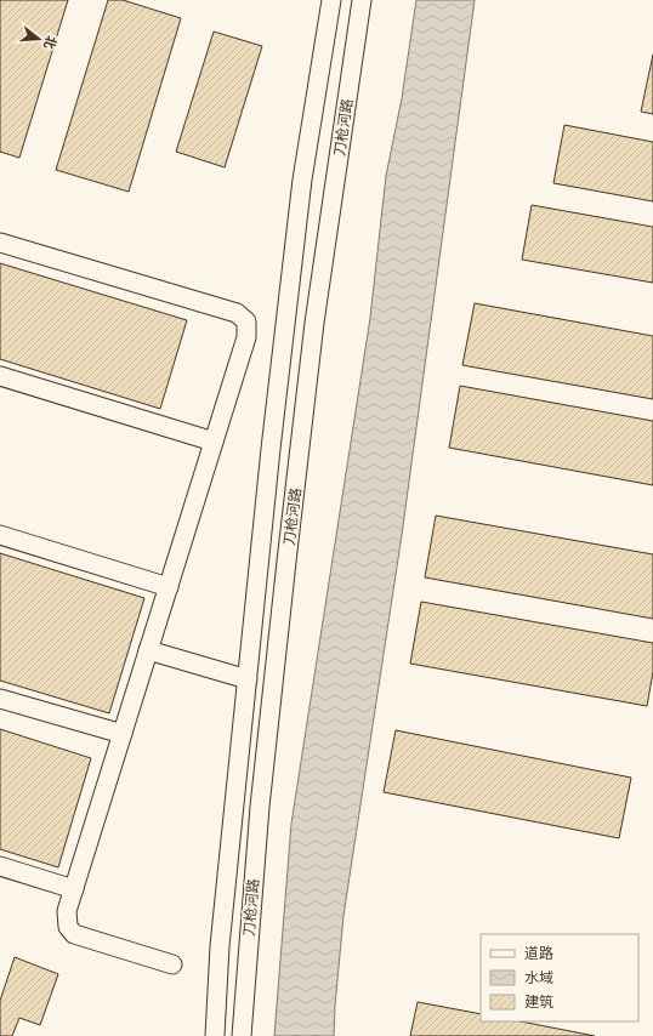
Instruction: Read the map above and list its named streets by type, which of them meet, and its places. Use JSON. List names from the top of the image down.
{
  "streets": {
    "street": ["刀枪河路"]
  },
  "legend": ["道路", "水域", "建筑"],
  "north": "right"
}
